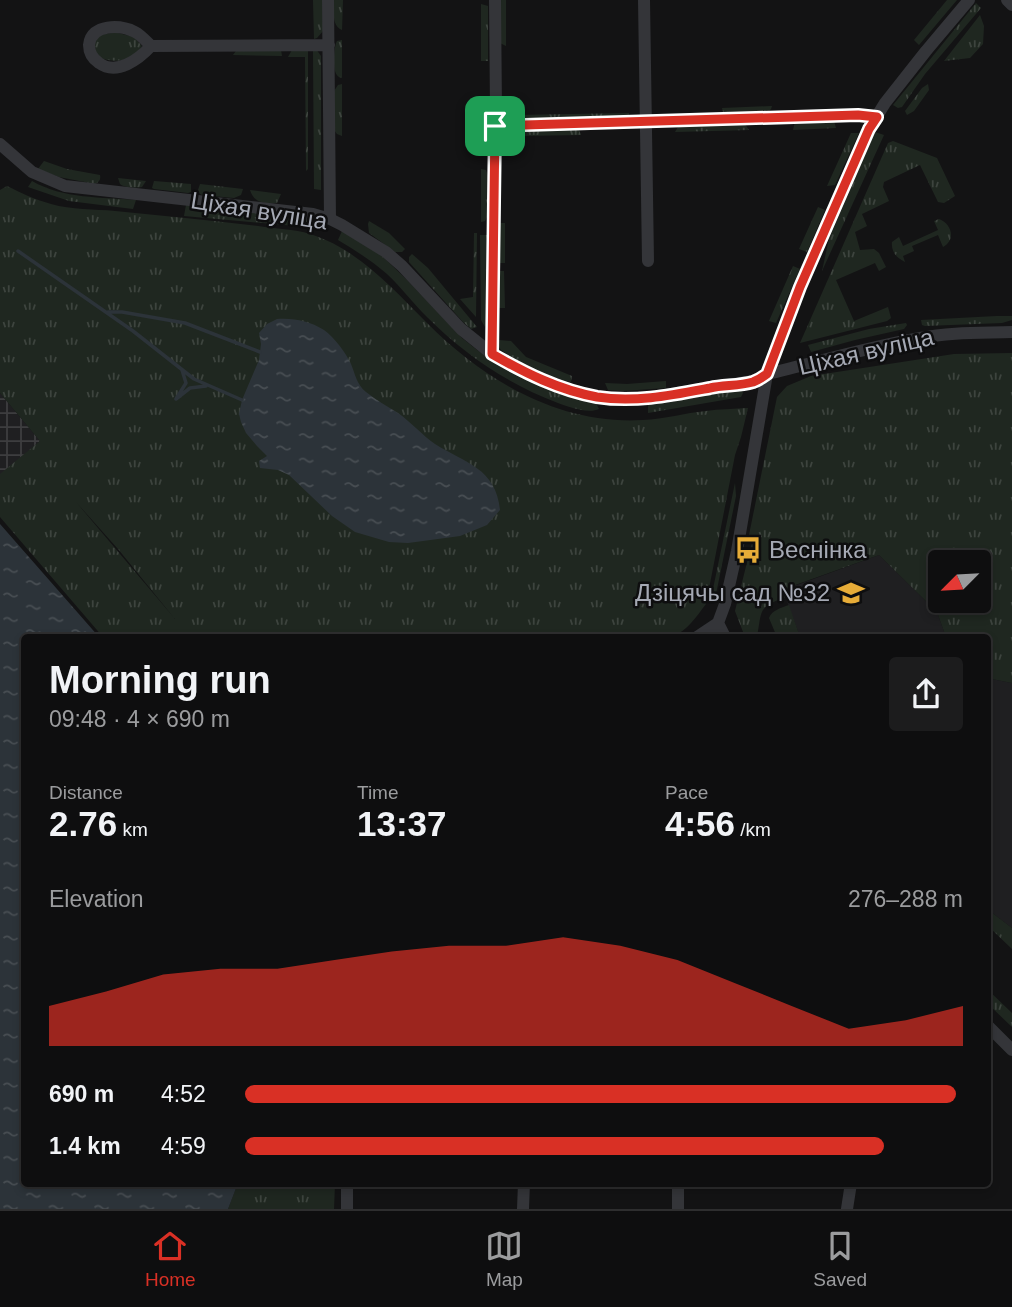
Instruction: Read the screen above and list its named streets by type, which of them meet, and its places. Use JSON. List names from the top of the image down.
{
  "streets": {
    "street": ["Ціхая вуліца"]
  },
  "places": {
    "bus stop": ["Веснінка"],
    "school or university": ["Дзіцячы сад №32"]
  },
  "north": "bottom left",
  "page": {
    "heading": ["Morning run", "09:48 · 4 × 690 m"],
    "stats": [
      ["Distance", "2.76 km"],
      ["Time", "13:37"],
      ["Pace", "4:56 /km"]
    ],
    "chart": ["Elevation", "276–288 m"],
    "list": [
      {
        "name": "690 m",
        "note": "4:52"
      },
      {
        "name": "1.4 km",
        "note": "4:59"
      }
    ],
    "tabs": ["Home", "Map", "Saved"]
  }
}
